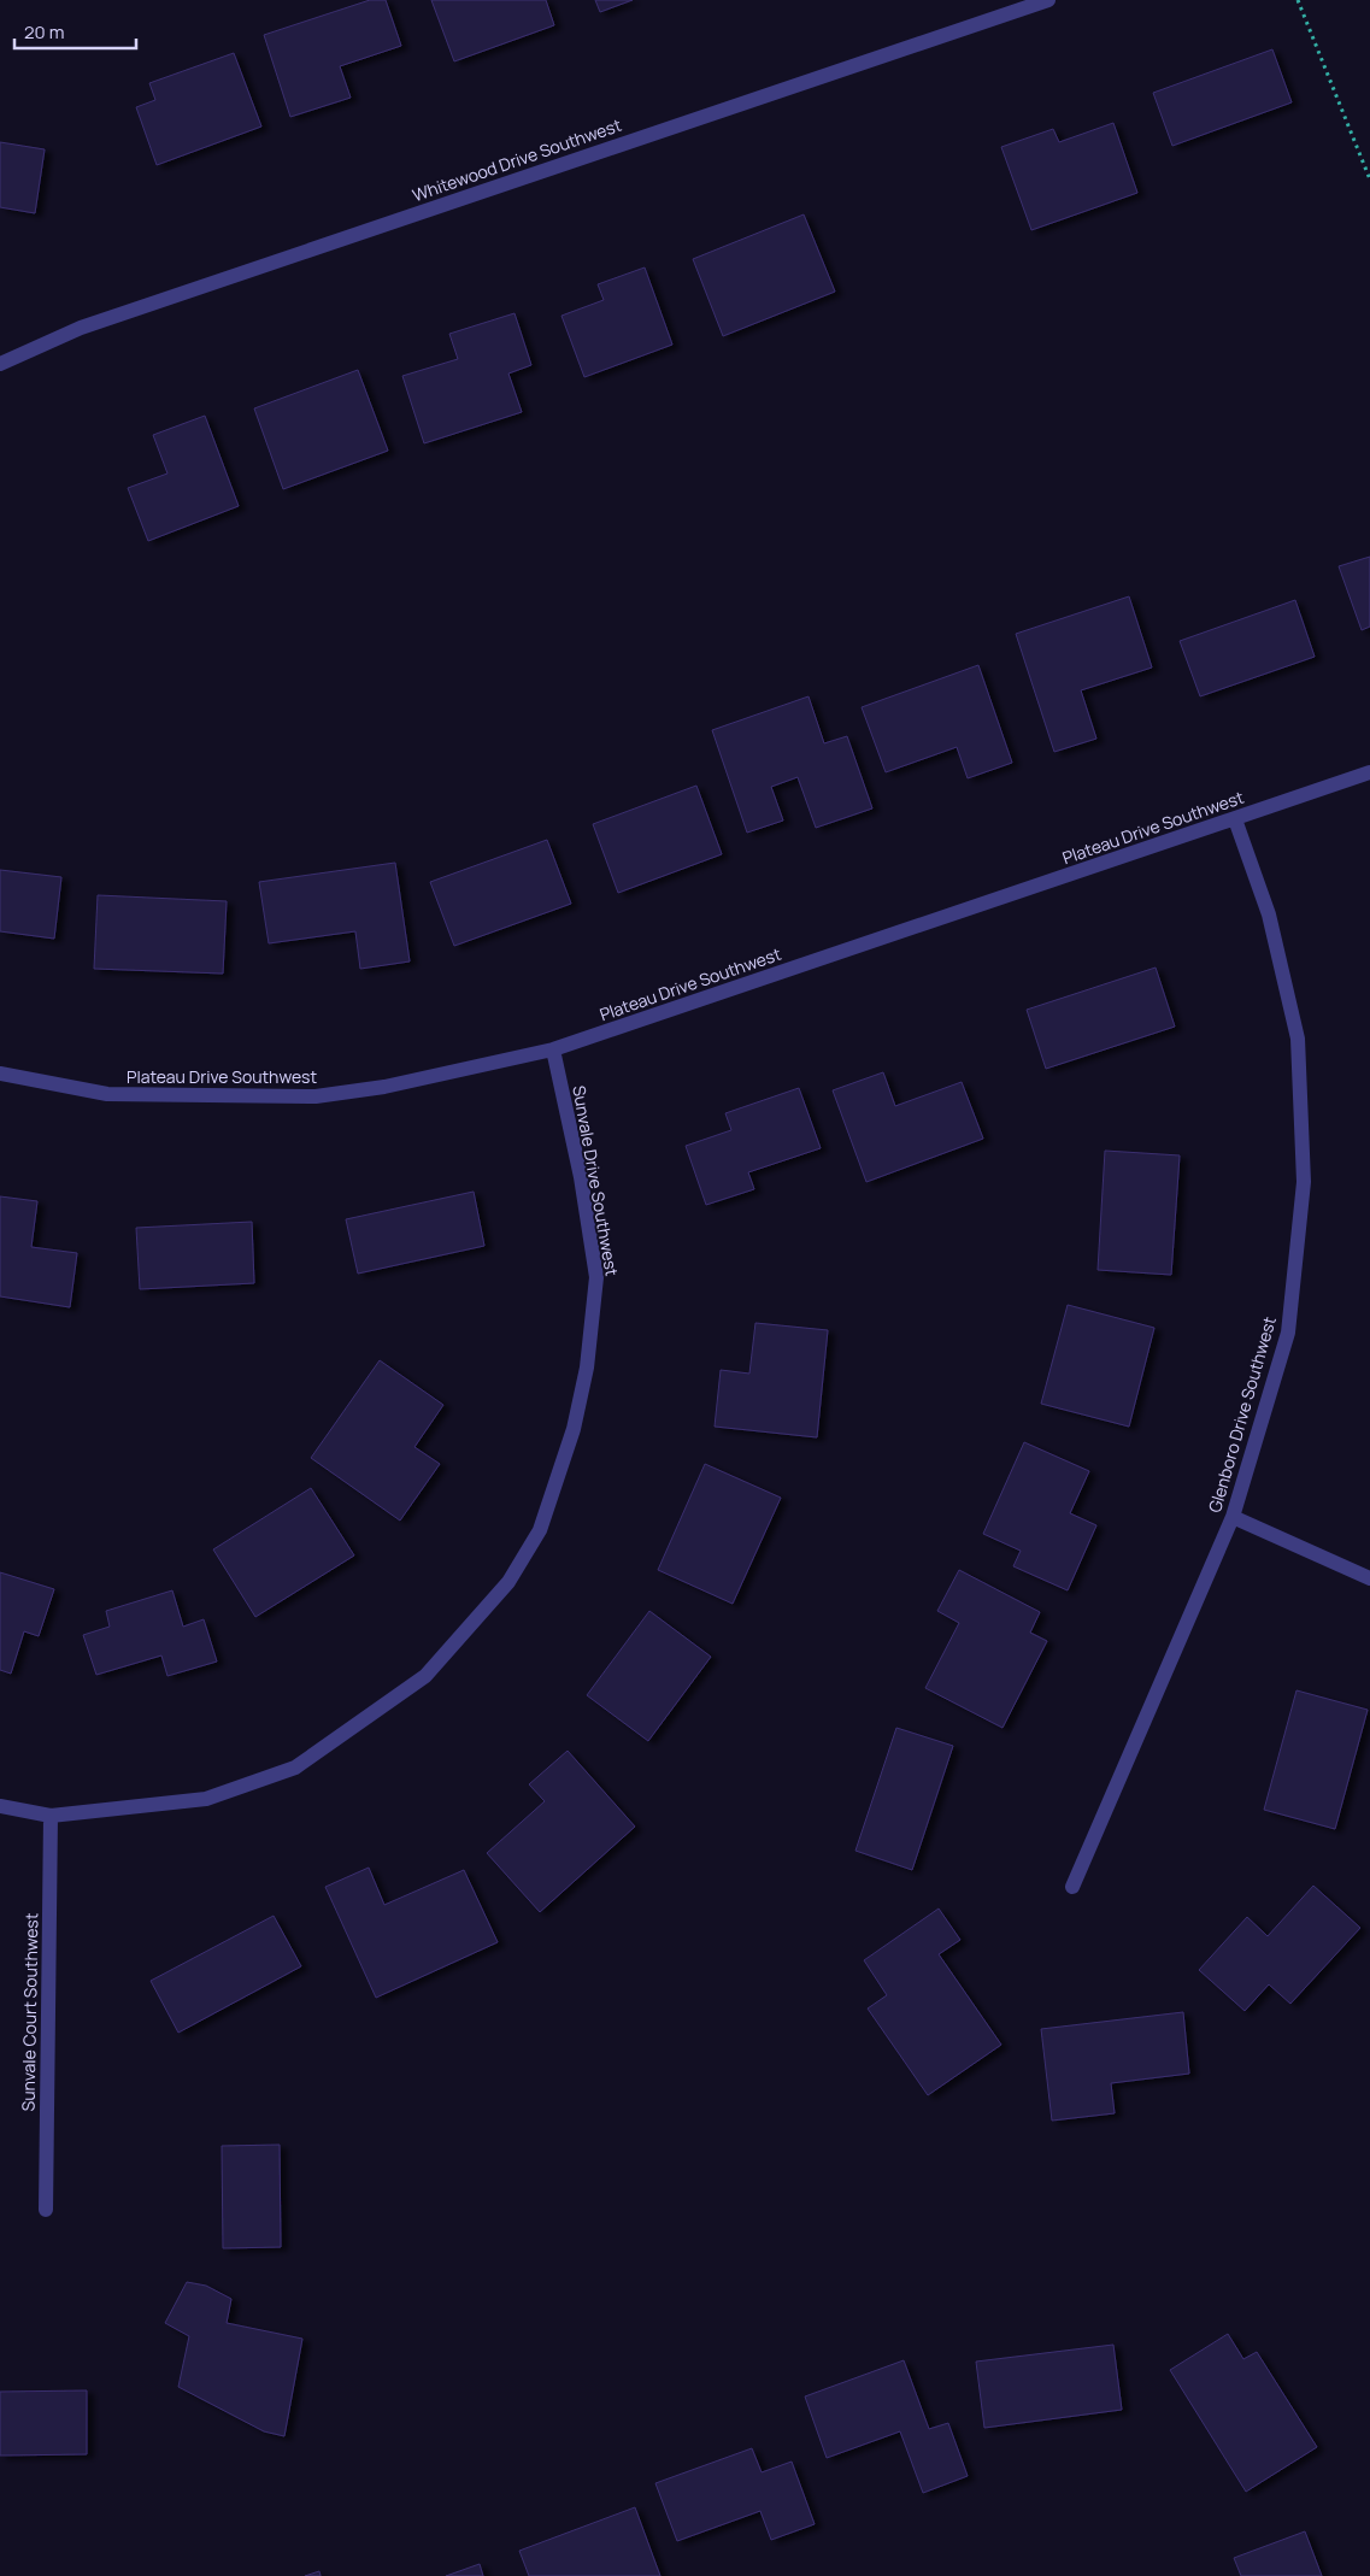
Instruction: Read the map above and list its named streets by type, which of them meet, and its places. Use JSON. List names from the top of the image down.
{
  "streets": {
    "street": [
      "Whitewood Drive Southwest",
      "Plateau Drive Southwest",
      "Sunvale Drive Southwest",
      "Glenboro Drive Southwest",
      "Sunvale Court Southwest"
    ]
  },
  "crossings": [
    ["Plateau Drive Southwest", "Sunvale Drive Southwest"],
    ["Plateau Drive Southwest", "Glenboro Drive Southwest"],
    ["Sunvale Drive Southwest", "Sunvale Court Southwest"]
  ],
  "scale_bar": "20 m"
}
